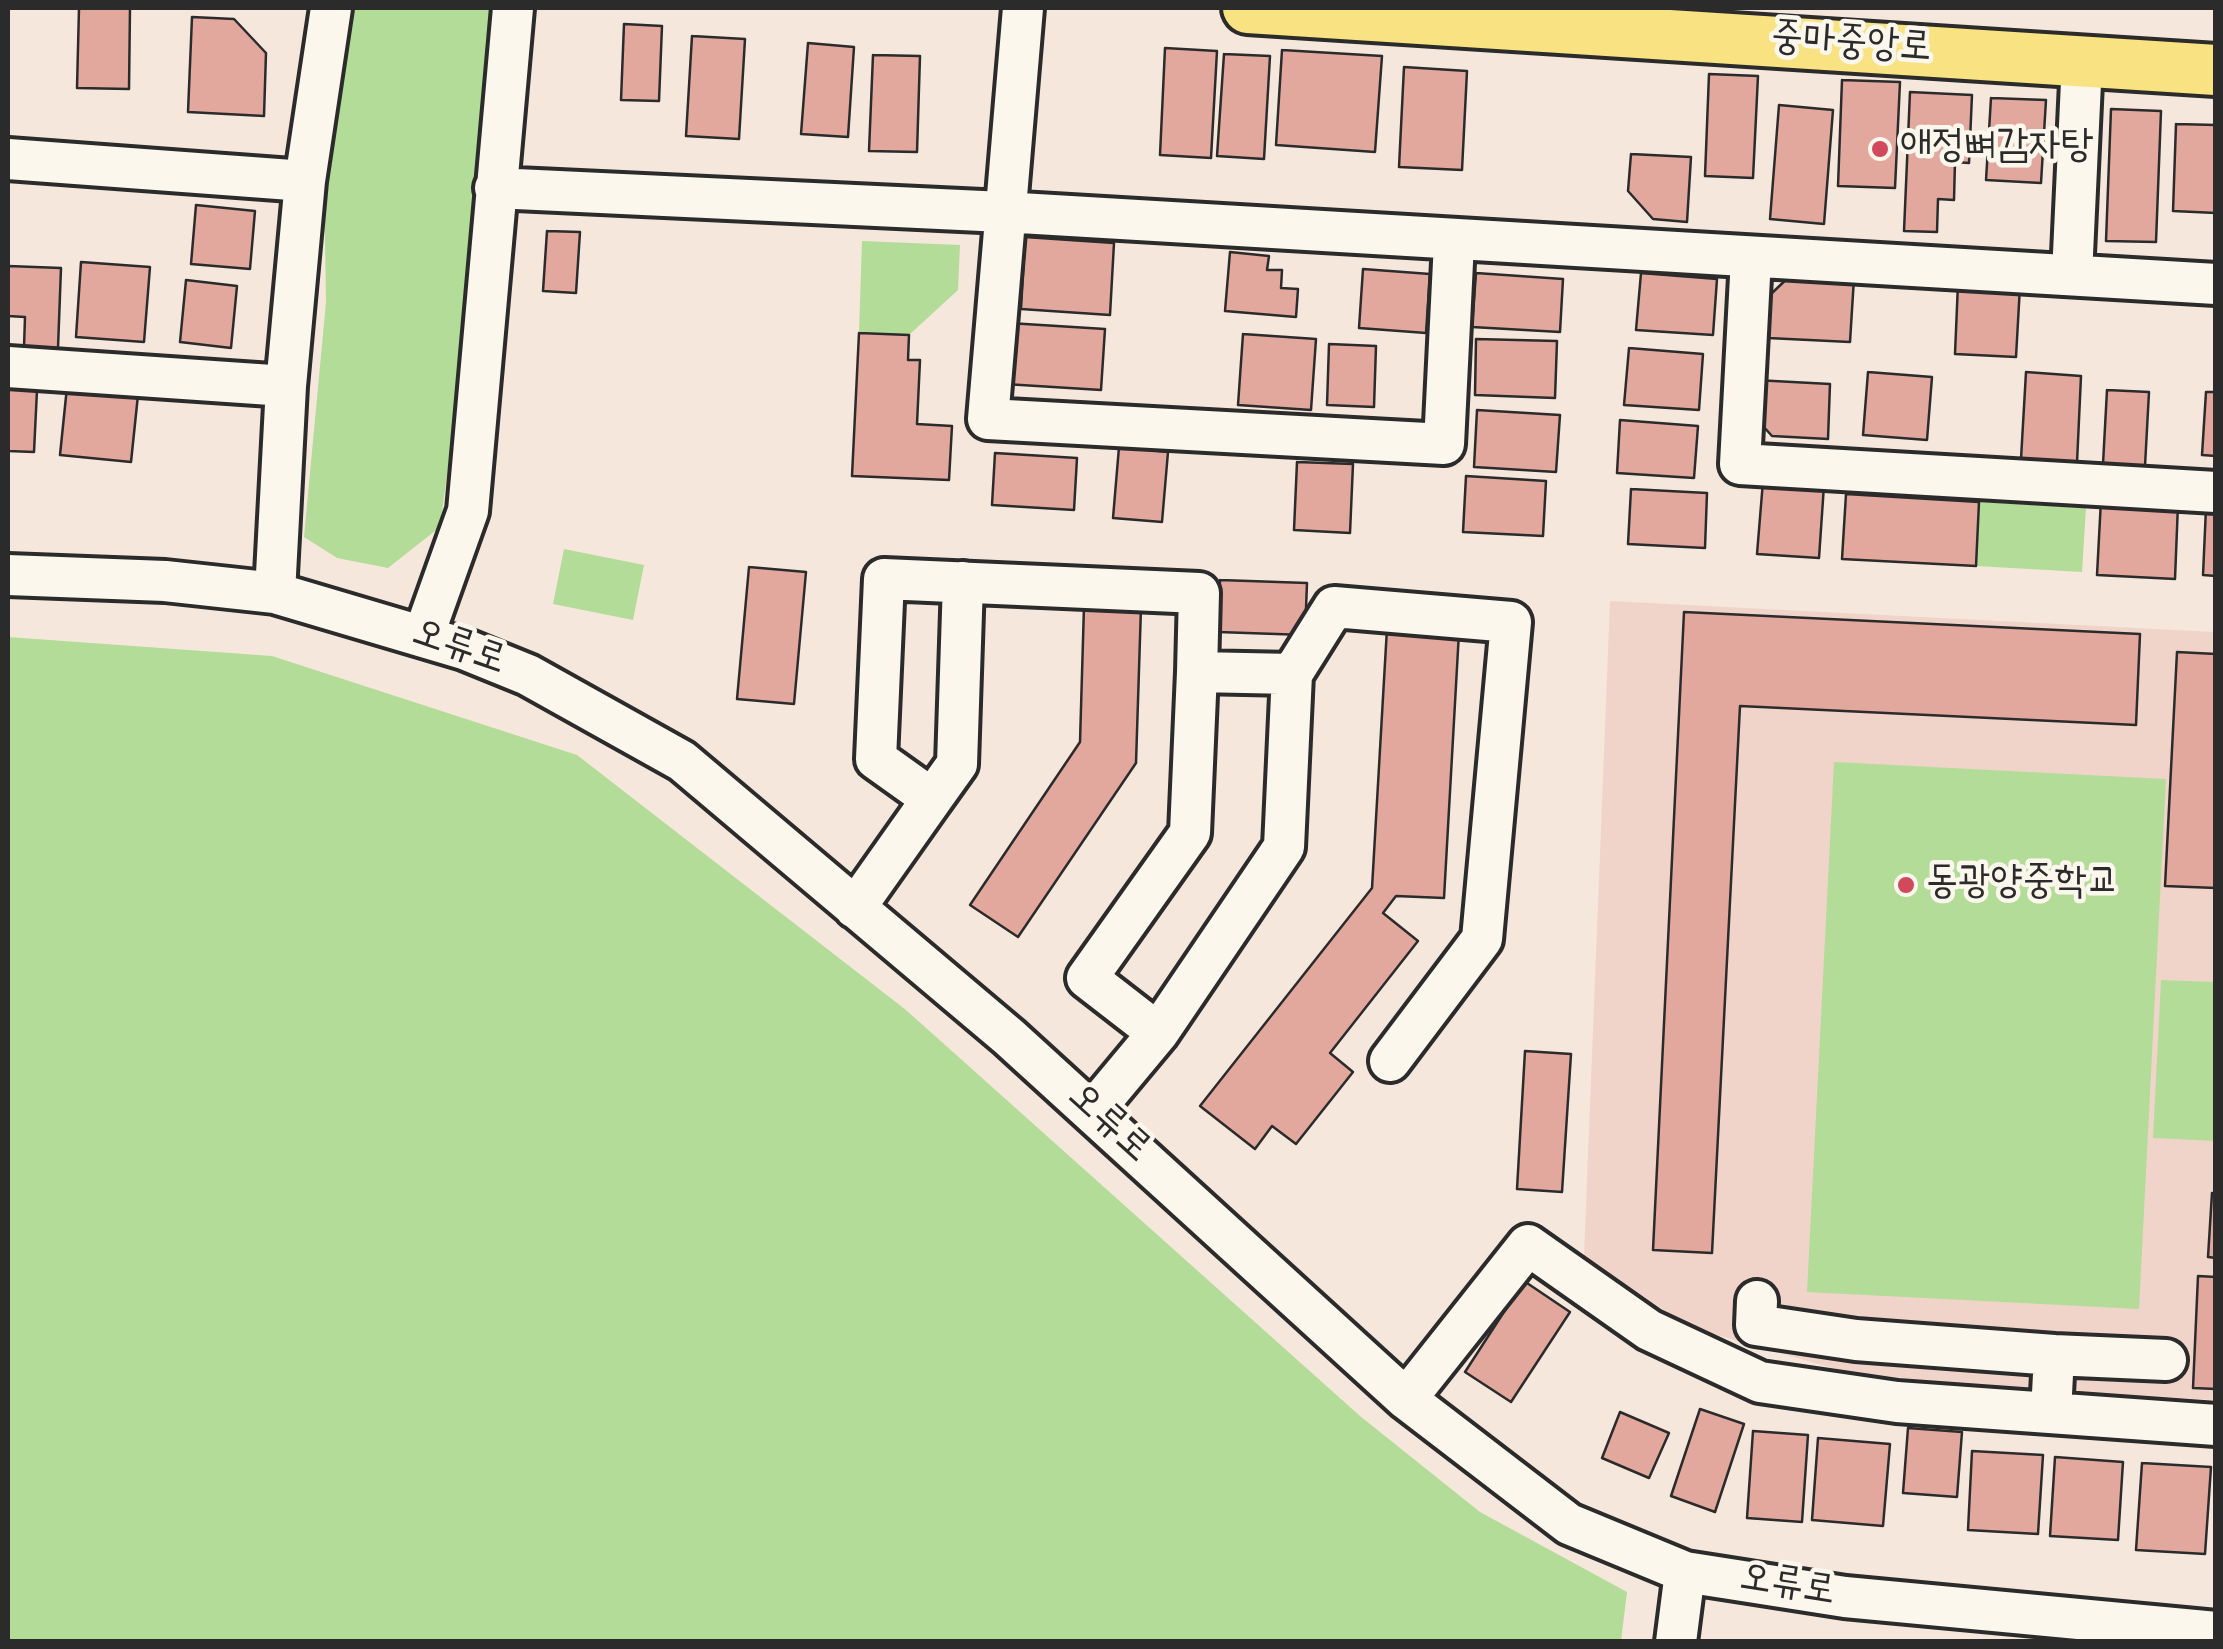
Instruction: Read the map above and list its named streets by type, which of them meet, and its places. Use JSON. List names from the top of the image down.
{
  "streets": {
    "main road": ["중마중앙로"],
    "street": ["오류로"]
  },
  "places": ["애정뼈감자탕", "동광양중학교"]
}
